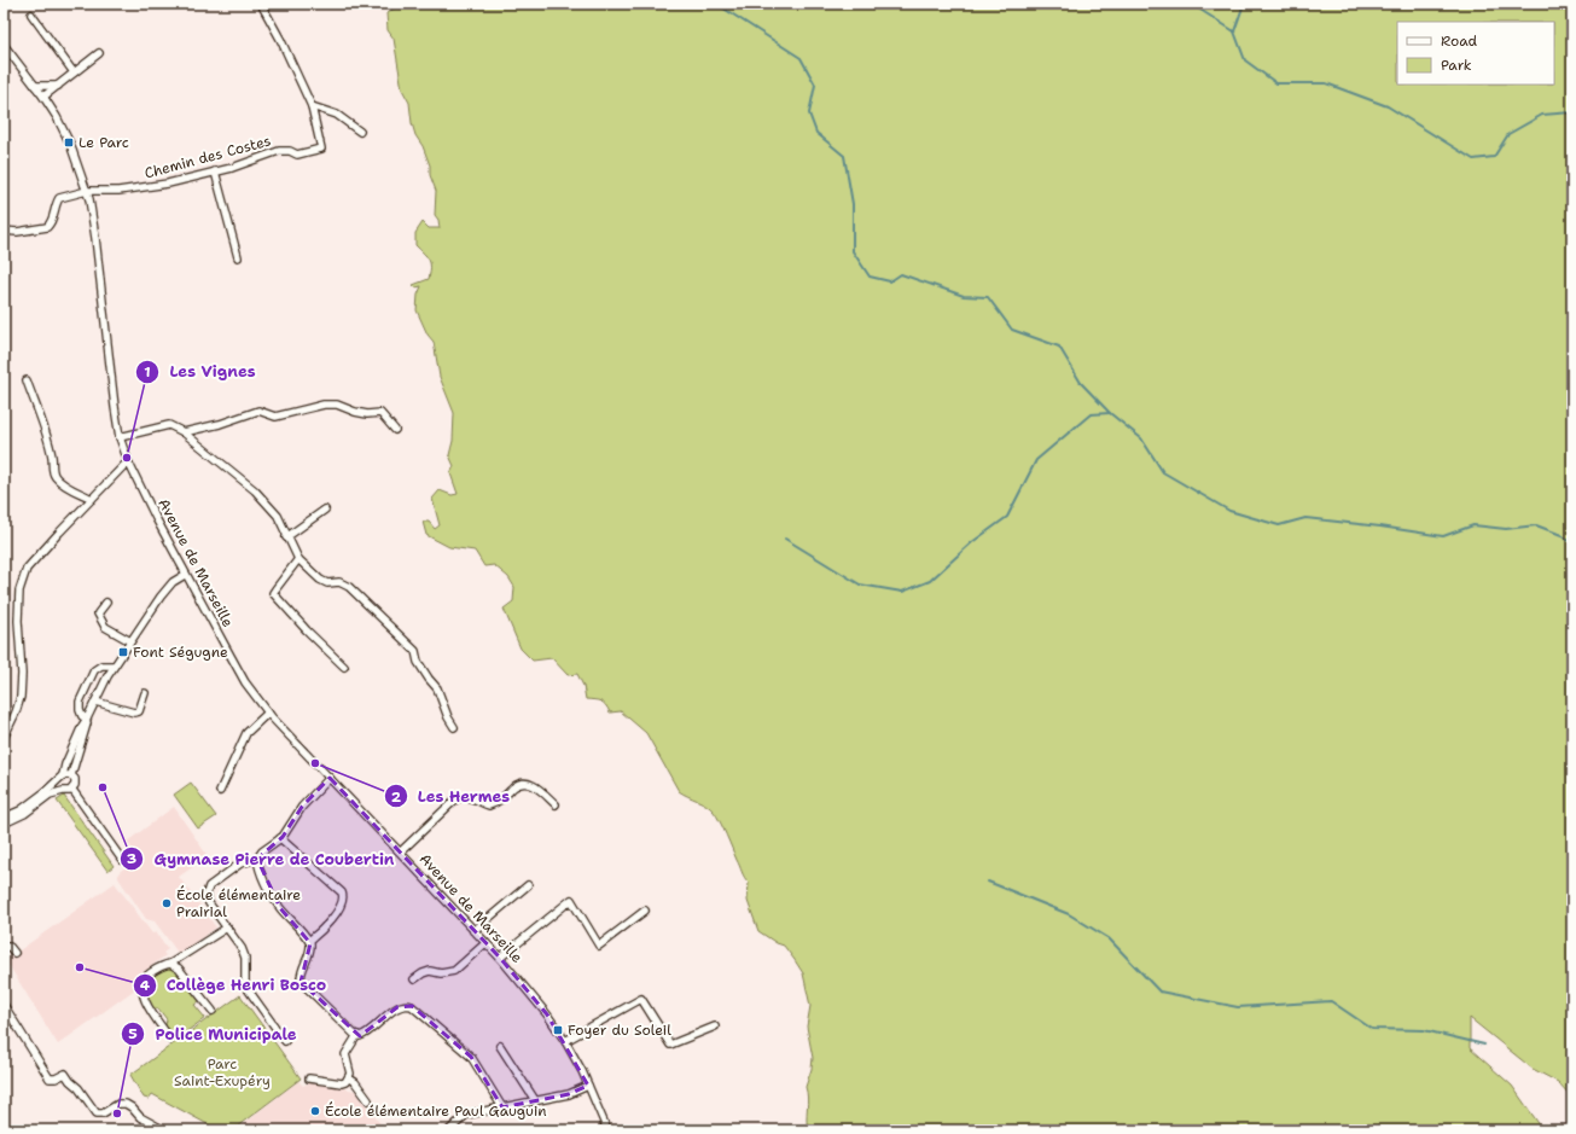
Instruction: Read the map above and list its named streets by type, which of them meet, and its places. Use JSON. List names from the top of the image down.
{
  "streets": {
    "street": ["Chemin des Costes", "Avenue de Marseille"]
  },
  "crossings": [
    ["Chemin des Costes", "Avenue de Marseille"]
  ],
  "parks": ["Parc Saint-Exupéry"],
  "places": {
    "transit": ["Le Parc", "Font Ségugne", "Foyer du Soleil"],
    "other": [
      "Les Vignes",
      "Les Hermes",
      "Gymnase Pierre de Coubertin",
      "École élémentaire Prairial",
      "Collège Henri Bosco",
      "École élémentaire Paul Gauguin",
      "Police Municipale"
    ]
  },
  "legend": ["Road", "Park"]
}
